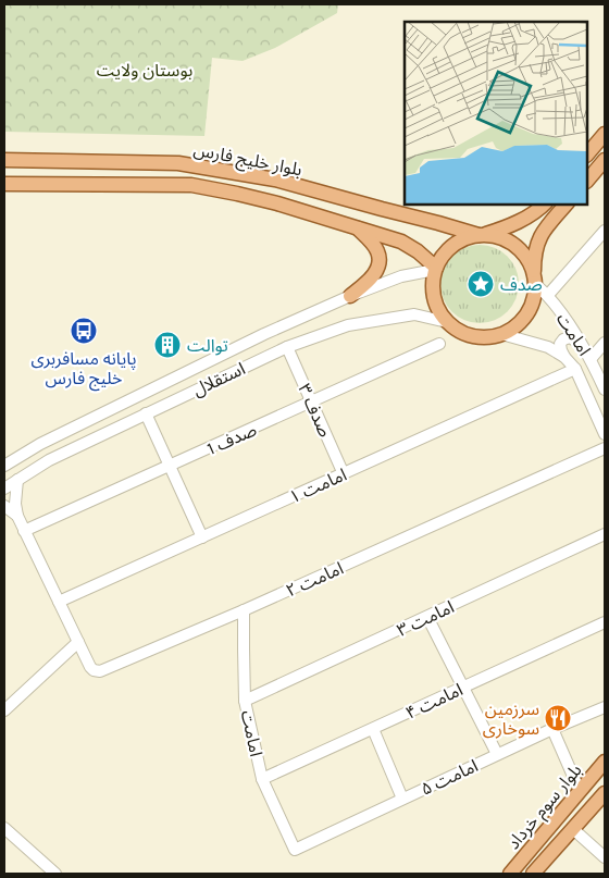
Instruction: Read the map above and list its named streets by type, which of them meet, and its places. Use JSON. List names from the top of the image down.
{
  "streets": {
    "main road": ["بلوار خلیج فارس", "بلوار سوم خرداد"],
    "street": [
      "امامت",
      "استقلال",
      "صدف ۳",
      "صدف 1",
      "امامت ۱",
      "امامت ۲",
      "امامت ۳",
      "امامت ۴",
      "امامت ۵"
    ]
  },
  "crossings": [
    ["بلوار خلیج فارس", "امامت"],
    ["بلوار خلیج فارس", "استقلال"],
    ["امامت", "استقلال"],
    ["امامت", "امامت ۱"],
    ["امامت", "امامت ۲"],
    ["امامت", "امامت ۳"],
    ["امامت", "امامت ۴"],
    ["امامت", "امامت ۵"],
    ["استقلال", "صدف ۳"],
    ["صدف ۳", "صدف 1"],
    ["صدف ۳", "امامت ۱"],
    ["صدف 1", "امامت ۲"],
    ["امامت ۱", "امامت ۲"]
  ],
  "parks": ["بوستان ولایت"],
  "places": {
    "place": ["صدف"],
    "bus stop": ["پایانه مسافربری خلیج فارس"],
    "building": ["توالت"],
    "restaurant": ["سرزمین سوخاری"]
  }
}
